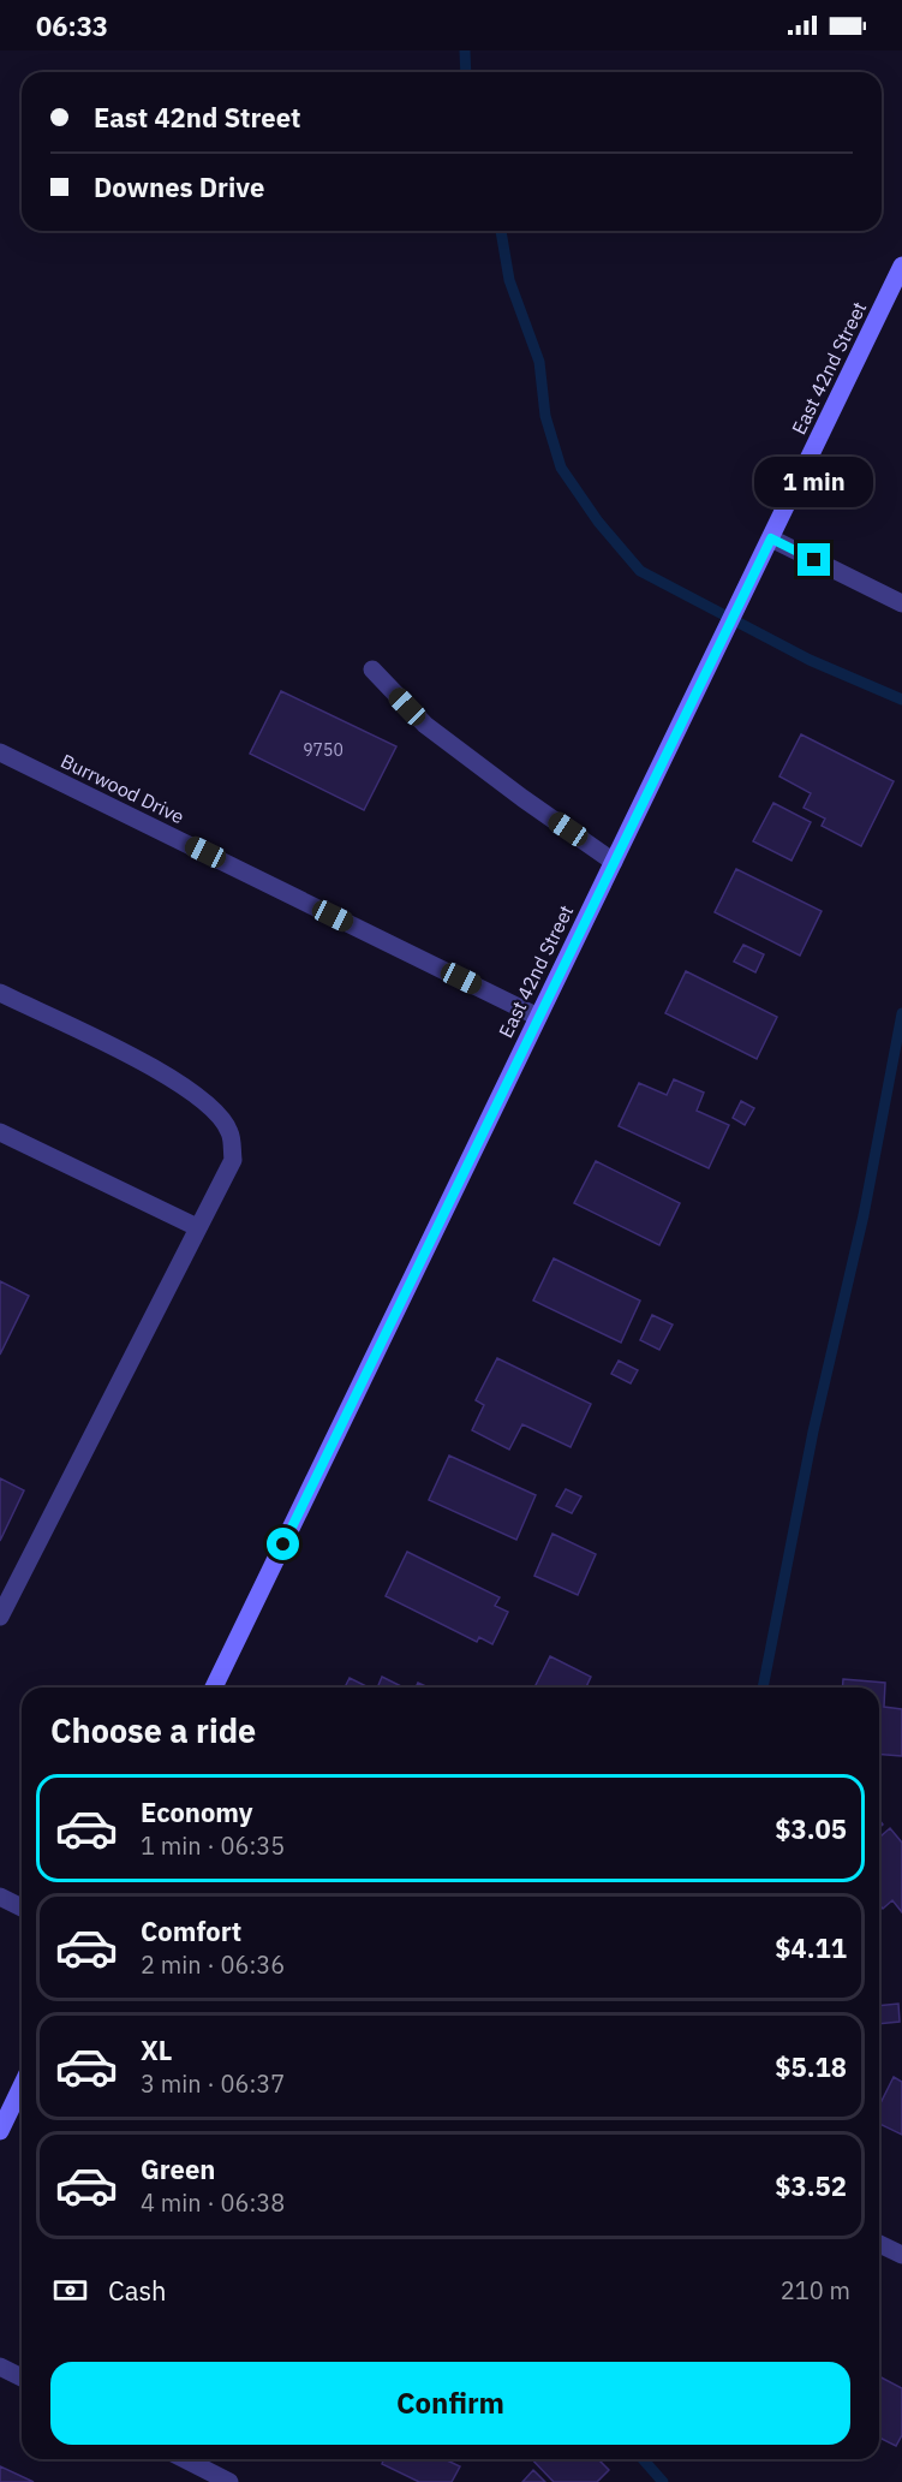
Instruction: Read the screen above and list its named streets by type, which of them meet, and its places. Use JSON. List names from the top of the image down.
{
  "streets": {
    "street": ["East 42nd Street", "Burrwood Drive"]
  },
  "crossings": [
    ["East 42nd Street", "Burrwood Drive"]
  ],
  "house_numbers": ["9750"],
  "page": {
    "status": "06:33",
    "banner": ["East 42nd Street", "Downes Drive"],
    "bubble": "1 min",
    "heading": "Choose a ride",
    "list": [
      {
        "name": "Economy",
        "note": "1 min · 06:35",
        "value": "$3.05"
      },
      {
        "name": "Comfort",
        "note": "2 min · 06:36",
        "value": "$4.11"
      },
      {
        "name": "XL",
        "note": "3 min · 06:37",
        "value": "$5.18"
      },
      {
        "name": "Green",
        "note": "4 min · 06:38",
        "value": "$3.52"
      }
    ],
    "pay": ["Cash", "210 m"],
    "buttons": "Confirm"
  }
}
